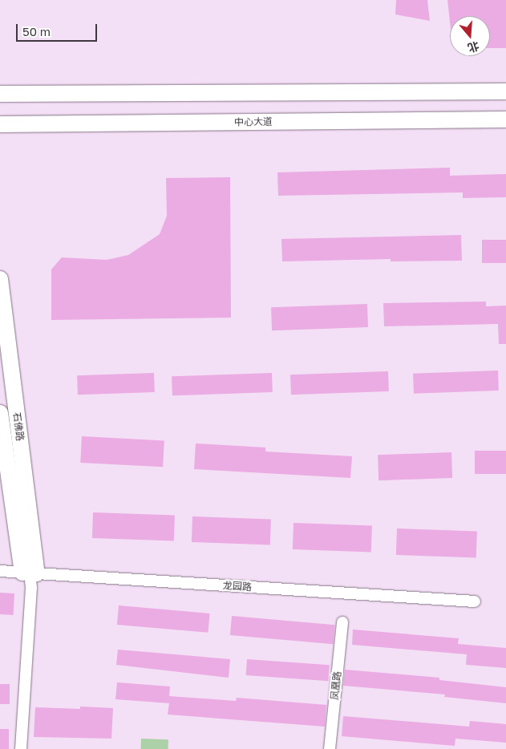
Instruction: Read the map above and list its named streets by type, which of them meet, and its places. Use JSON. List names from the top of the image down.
{
  "streets": {
    "main road": ["中心大道", "石佛路"],
    "street": ["龙园路", "凤凰路"]
  },
  "crossings": [
    ["石佛路", "龙园路"]
  ],
  "scale_bar": "50 m",
  "north": "bottom"
}
